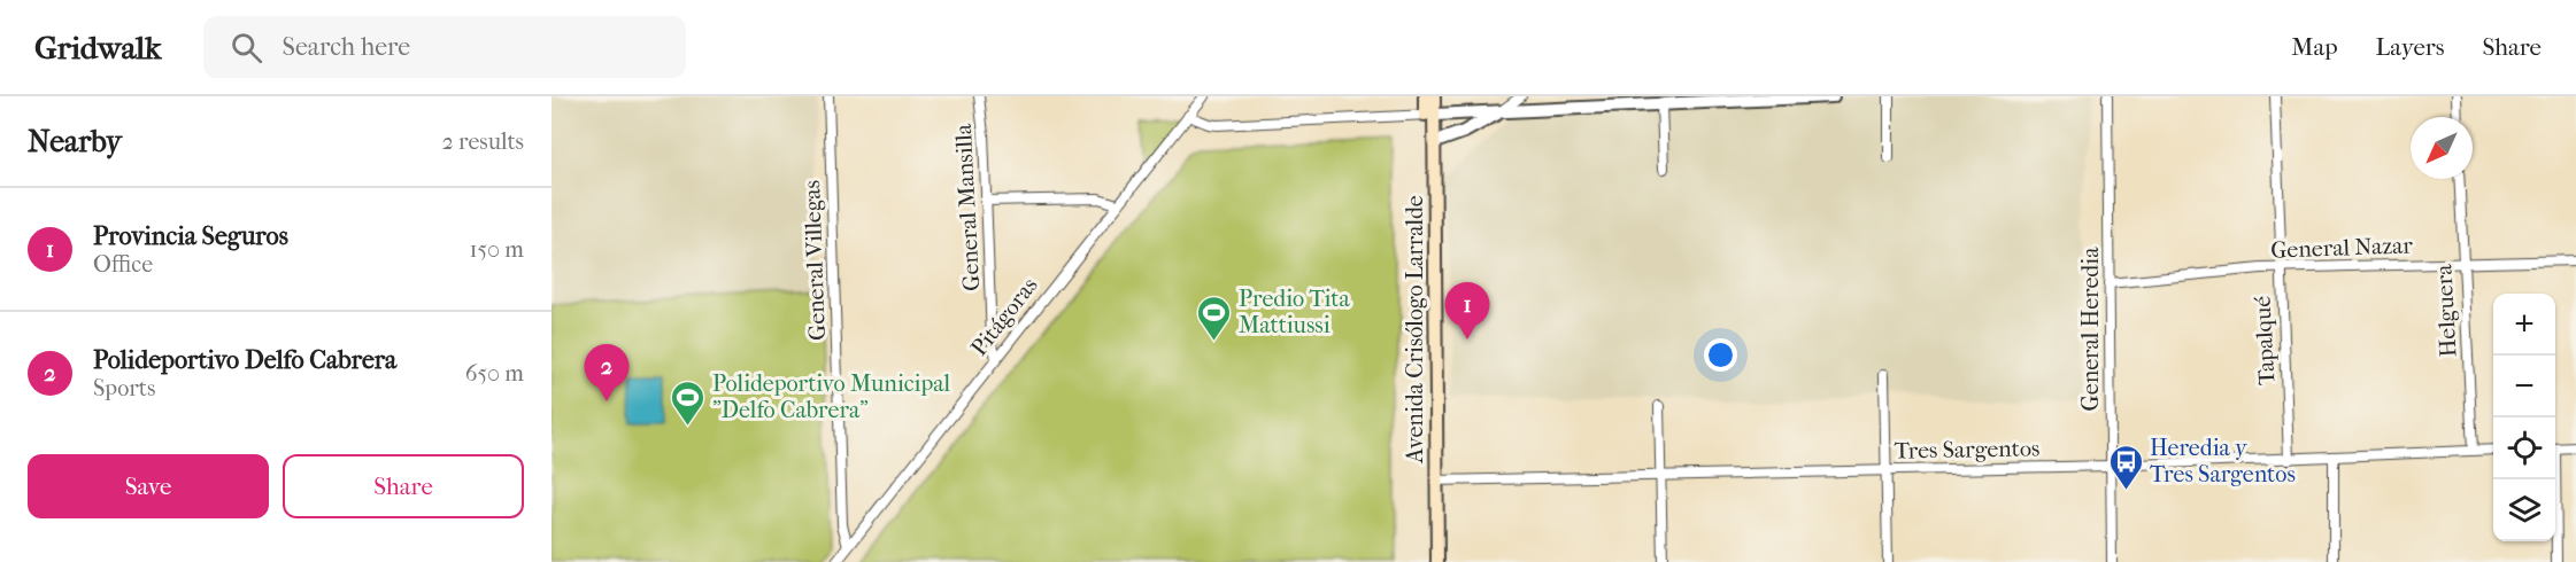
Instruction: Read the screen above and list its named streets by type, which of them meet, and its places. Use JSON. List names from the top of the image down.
{
  "streets": {
    "main road": ["Avenida Crisólogo Larralde"],
    "street": [
      "General Mansilla",
      "General Nazar",
      "General Villegas",
      "Helguera",
      "Pitágoras",
      "General Heredia",
      "Tapalqué",
      "Tres Sargentos"
    ]
  },
  "crossings": [
    ["General Mansilla", "Pitágoras"],
    ["General Nazar", "Helguera"],
    ["General Nazar", "General Heredia"],
    ["General Nazar", "Tapalqué"],
    ["General Villegas", "Pitágoras"],
    ["Helguera", "Tres Sargentos"],
    ["Avenida Crisólogo Larralde", "Tres Sargentos"],
    ["General Heredia", "Tres Sargentos"],
    ["Tapalqué", "Tres Sargentos"]
  ],
  "places": {
    "sports": ["Predio Tita Mattiussi", "Polideportivo Municipal \"Delfo Cabrera\""],
    "bus stop": ["Heredia y Tres Sargentos"]
  },
  "north": "bottom left",
  "page": {
    "header": "Gridwalk",
    "search": "Search here",
    "nav": ["Map", "Layers", "Share"],
    "heading": ["Nearby", "2 results"],
    "list": [
      {
        "mark": "1",
        "name": "Provincia Seguros",
        "note": "Office",
        "value": "150 m"
      },
      {
        "mark": "2",
        "name": "Polideportivo Delfo Cabrera",
        "note": "Sports",
        "value": "650 m"
      }
    ],
    "pins": ["1", "2"],
    "map_buttons": ["+", "−"],
    "buttons": ["Save", "Share"]
  }
}
